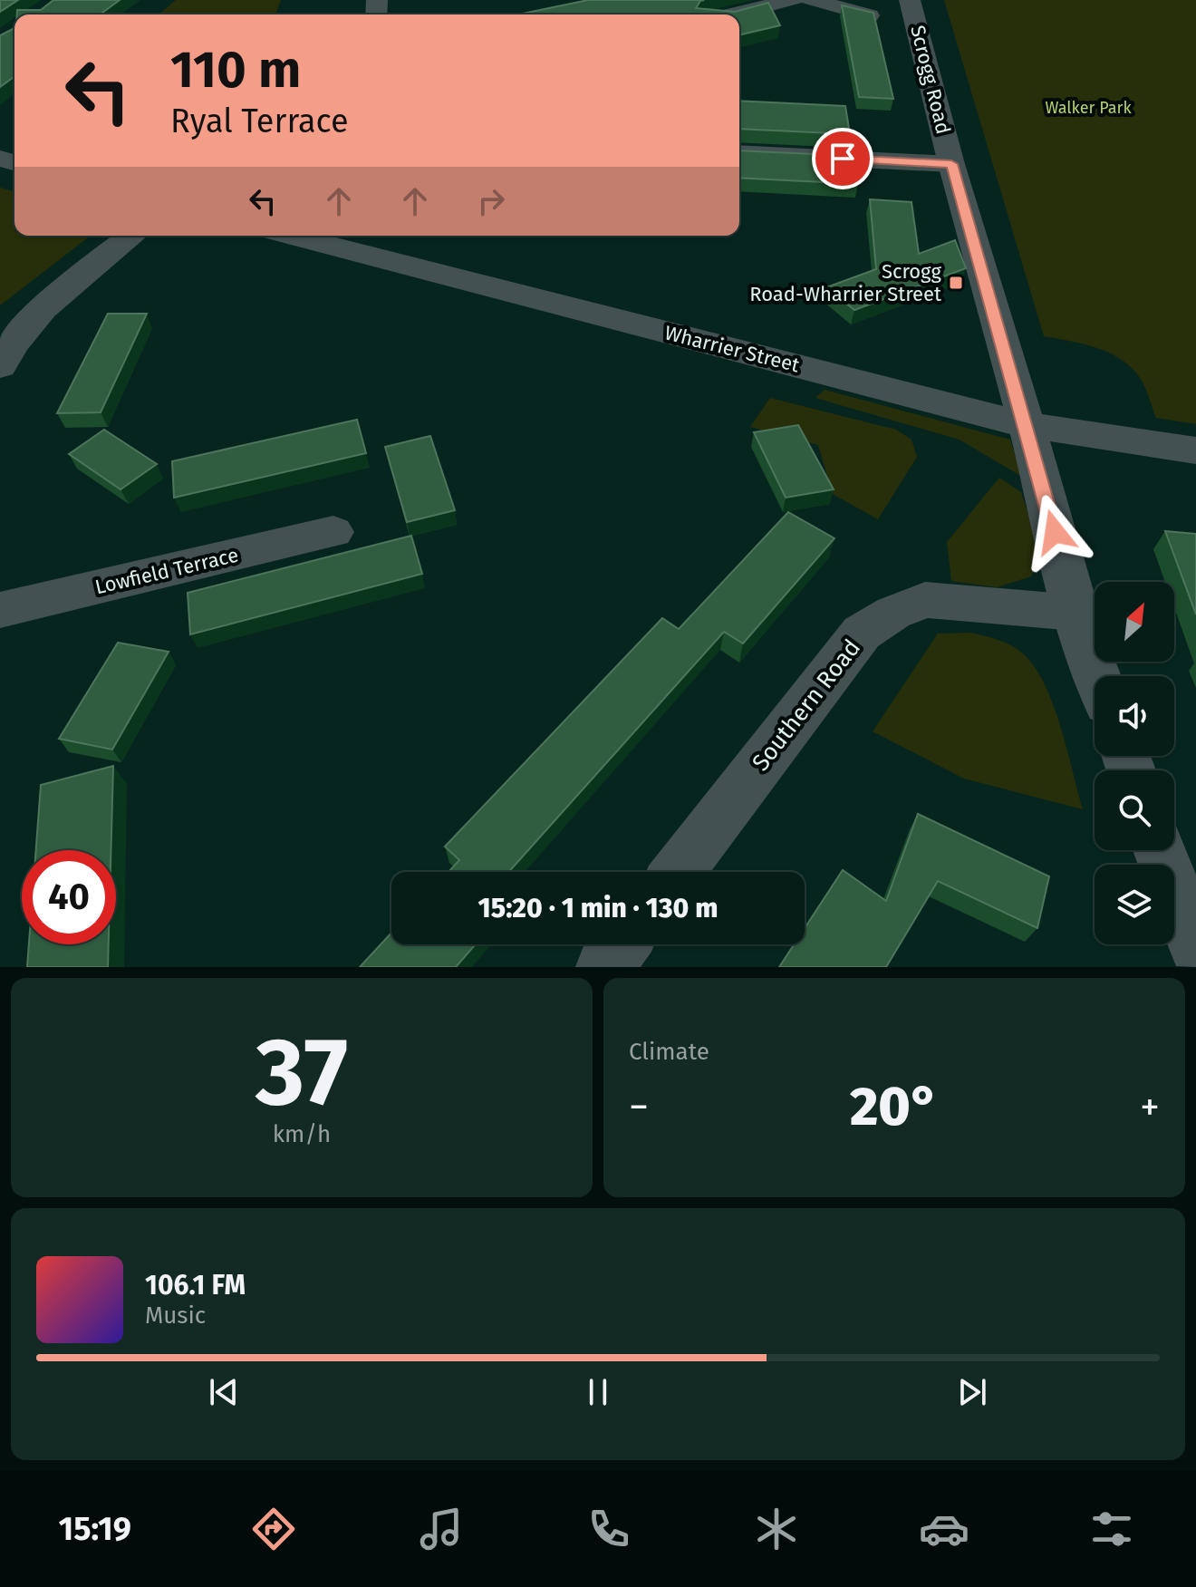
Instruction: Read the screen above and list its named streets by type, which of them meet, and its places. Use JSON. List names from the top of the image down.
{
  "streets": {
    "street": [
      "Scrogg Road",
      "Wharrier Street",
      "Lowfield Terrace",
      "Southern Road"
    ]
  },
  "crossings": [
    ["Scrogg Road", "Wharrier Street"],
    ["Scrogg Road", "Southern Road"]
  ],
  "parks": ["Walker Park"],
  "places": {
    "transit": ["Scrogg Road-Wharrier Street"]
  },
  "north": "top right",
  "page": {
    "turn": ["110 m", "Ryal Terrace"],
    "limit": "40",
    "trip": "15:20 · 1 min · 130 m",
    "tile": [
      ["37", "km/h"],
      "Climate"
    ],
    "heat": ["−", "20°", "+"],
    "song": ["106.1 FM", "Music"],
    "tabs": "15:19"
  }
}
